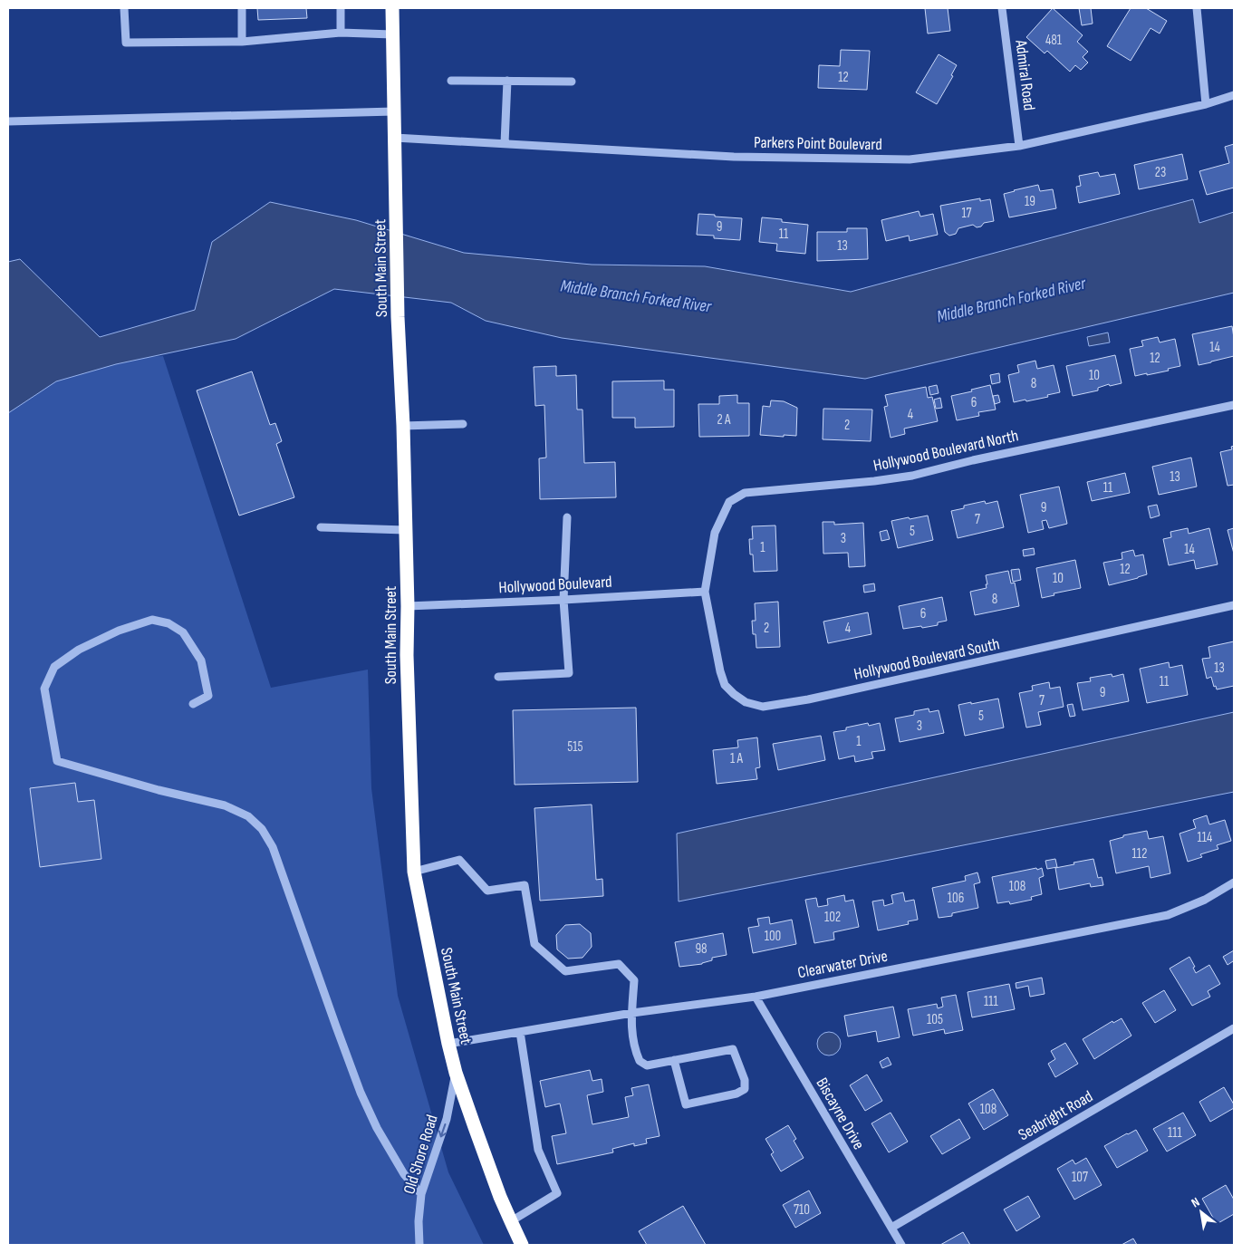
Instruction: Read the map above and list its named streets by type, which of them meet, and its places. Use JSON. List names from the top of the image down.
{
  "streets": {
    "highway": ["South Main Street"],
    "street": [
      "Admiral Road",
      "Parkers Point Boulevard",
      "Hollywood Boulevard North",
      "Hollywood Boulevard",
      "Hollywood Boulevard South",
      "Clearwater Drive",
      "Biscayne Drive",
      "Seabright Road",
      "Old Shore Road"
    ]
  },
  "crossings": [
    ["Admiral Road", "Parkers Point Boulevard"],
    ["Parkers Point Boulevard", "South Main Street"],
    ["South Main Street", "Hollywood Boulevard"],
    ["South Main Street", "Clearwater Drive"],
    ["South Main Street", "Old Shore Road"],
    ["Hollywood Boulevard North", "Hollywood Boulevard"],
    ["Hollywood Boulevard North", "Hollywood Boulevard South"],
    ["Hollywood Boulevard", "Hollywood Boulevard South"],
    ["Clearwater Drive", "Biscayne Drive"],
    ["Biscayne Drive", "Seabright Road"]
  ],
  "one_way": ["Old Shore Road"],
  "water": ["Middle Branch Forked River"],
  "house_numbers": [
    "481",
    "12",
    "23",
    "19",
    "17",
    "9",
    "11",
    "13",
    "14",
    "12",
    "10",
    "8",
    "6",
    "4",
    "2 A",
    "2",
    "13",
    "11",
    "9",
    "7",
    "5",
    "3",
    "1",
    "14",
    "12",
    "10",
    "8",
    "6",
    "2",
    "4",
    "13",
    "11",
    "9",
    "7",
    "5",
    "3",
    "1",
    "515",
    "1 A",
    "114",
    "112",
    "108",
    "106",
    "102",
    "100",
    "98",
    "111",
    "105",
    "108",
    "111",
    "107",
    "710"
  ],
  "north": "top left"
}
